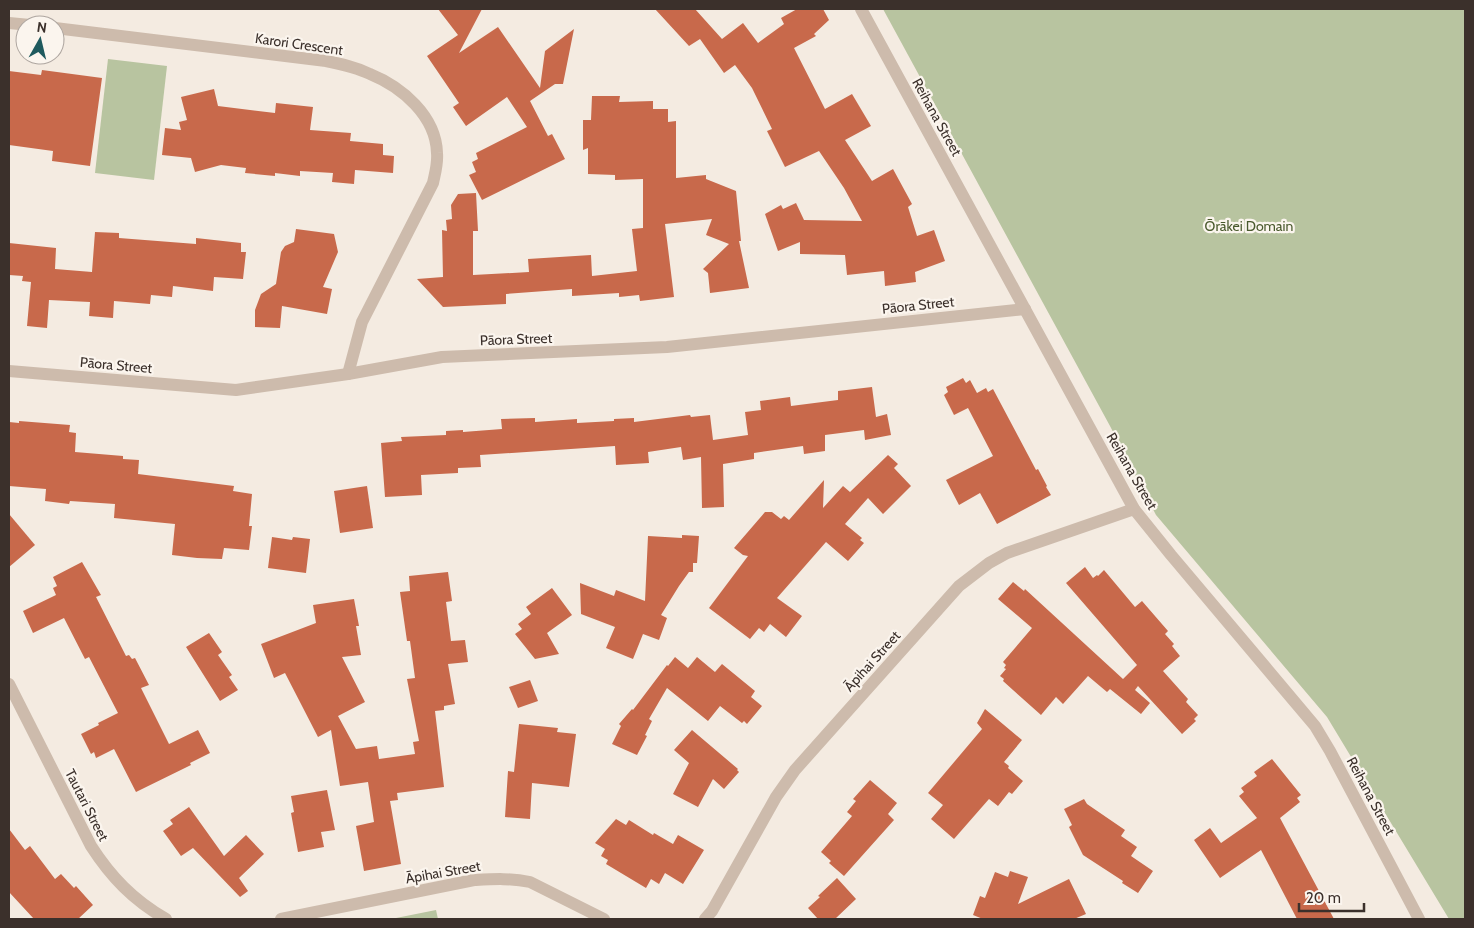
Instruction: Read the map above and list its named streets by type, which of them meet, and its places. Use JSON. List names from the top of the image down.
{
  "streets": {
    "street": [
      "Karori Crescent",
      "Reihana Street",
      "Pāora Street",
      "Āpihai Street",
      "Tautari Street"
    ]
  },
  "crossings": [
    ["Karori Crescent", "Pāora Street"],
    ["Reihana Street", "Pāora Street"],
    ["Reihana Street", "Āpihai Street"]
  ],
  "parks": ["Ōrākei Domain"],
  "scale_bar": "20 m",
  "north": "top"
}
